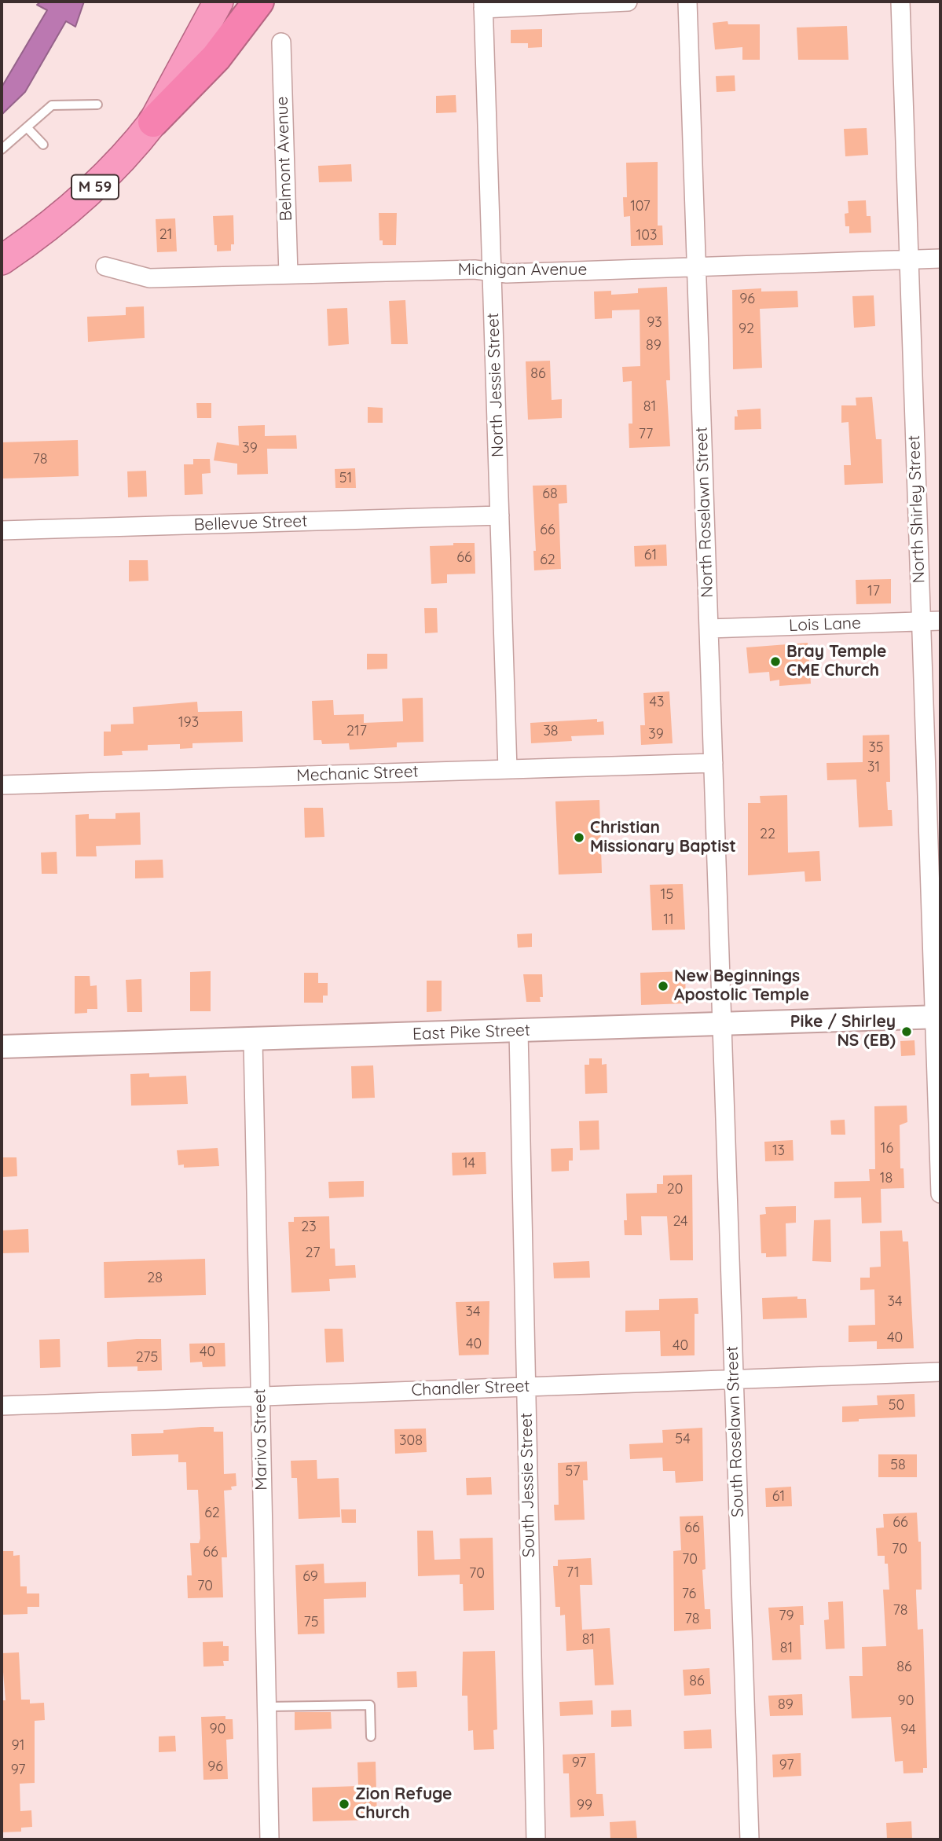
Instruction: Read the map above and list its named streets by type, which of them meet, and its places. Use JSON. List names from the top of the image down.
{
  "streets": {
    "highway": ["M 59"],
    "street": [
      "Belmont Avenue",
      "Michigan Avenue",
      "North Jessie Street",
      "North Shirley Street",
      "North Roselawn Street",
      "Bellevue Street",
      "Lois Lane",
      "Mechanic Street",
      "East Pike Street",
      "Chandler Street",
      "South Roselawn Street",
      "Mariva Street",
      "South Jessie Street"
    ]
  },
  "crossings": [
    ["Belmont Avenue", "Michigan Avenue"],
    ["Michigan Avenue", "North Jessie Street"],
    ["Michigan Avenue", "North Shirley Street"],
    ["Michigan Avenue", "North Roselawn Street"],
    ["North Jessie Street", "Bellevue Street"],
    ["North Jessie Street", "Mechanic Street"],
    ["North Shirley Street", "Lois Lane"],
    ["North Shirley Street", "East Pike Street"],
    ["North Roselawn Street", "Lois Lane"],
    ["North Roselawn Street", "Mechanic Street"],
    ["North Roselawn Street", "East Pike Street"],
    ["North Roselawn Street", "South Roselawn Street"],
    ["East Pike Street", "South Roselawn Street"],
    ["East Pike Street", "Mariva Street"],
    ["East Pike Street", "South Jessie Street"],
    ["Chandler Street", "South Roselawn Street"],
    ["Chandler Street", "Mariva Street"],
    ["Chandler Street", "South Jessie Street"]
  ],
  "places": [
    "Bray Temple CME Church",
    "Christian Missionary Baptist",
    "New Beginnings Apostolic Temple",
    "Pike / Shirley NS (EB)",
    "Zion Refuge Church"
  ],
  "house_numbers": [
    "107",
    "21",
    "103",
    "96",
    "93",
    "92",
    "89",
    "86",
    "81",
    "77",
    "39",
    "78",
    "51",
    "68",
    "66",
    "61",
    "66",
    "62",
    "17",
    "43",
    "193",
    "217",
    "38",
    "39",
    "35",
    "31",
    "22",
    "15",
    "11",
    "16",
    "13",
    "14",
    "18",
    "20",
    "24",
    "23",
    "27",
    "28",
    "34",
    "34",
    "40",
    "40",
    "40",
    "40",
    "275",
    "50",
    "54",
    "308",
    "58",
    "57",
    "61",
    "62",
    "66",
    "66",
    "70",
    "66",
    "70",
    "71",
    "70",
    "69",
    "70",
    "76",
    "78",
    "79",
    "78",
    "75",
    "81",
    "81",
    "86",
    "86",
    "90",
    "89",
    "90",
    "94",
    "91",
    "97",
    "97",
    "96",
    "97",
    "99"
  ]
}
